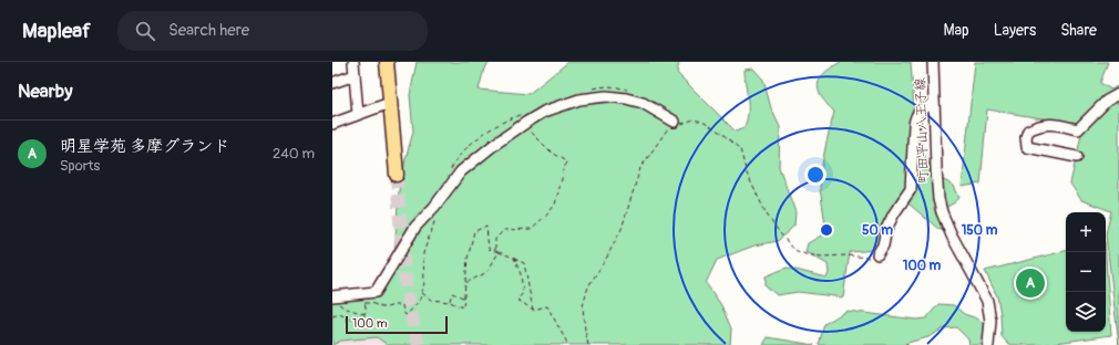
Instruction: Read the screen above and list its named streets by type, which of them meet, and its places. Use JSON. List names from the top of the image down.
{
  "streets": {
    "street": ["町田平山八王子線"]
  },
  "scale_bar": "100 m",
  "page": {
    "header": "Mapleaf",
    "search": "Search here",
    "nav": ["Map", "Layers", "Share"],
    "heading": "Nearby",
    "list": [
      {
        "mark": "A",
        "name": "明星学苑 多摩グランド",
        "note": "Sports",
        "value": "240 m"
      }
    ],
    "map_buttons": ["+", "−"],
    "pins": "A",
    "scale": "100 m"
  },
  "rings": ["50 m", "150 m", "100 m"]
}
